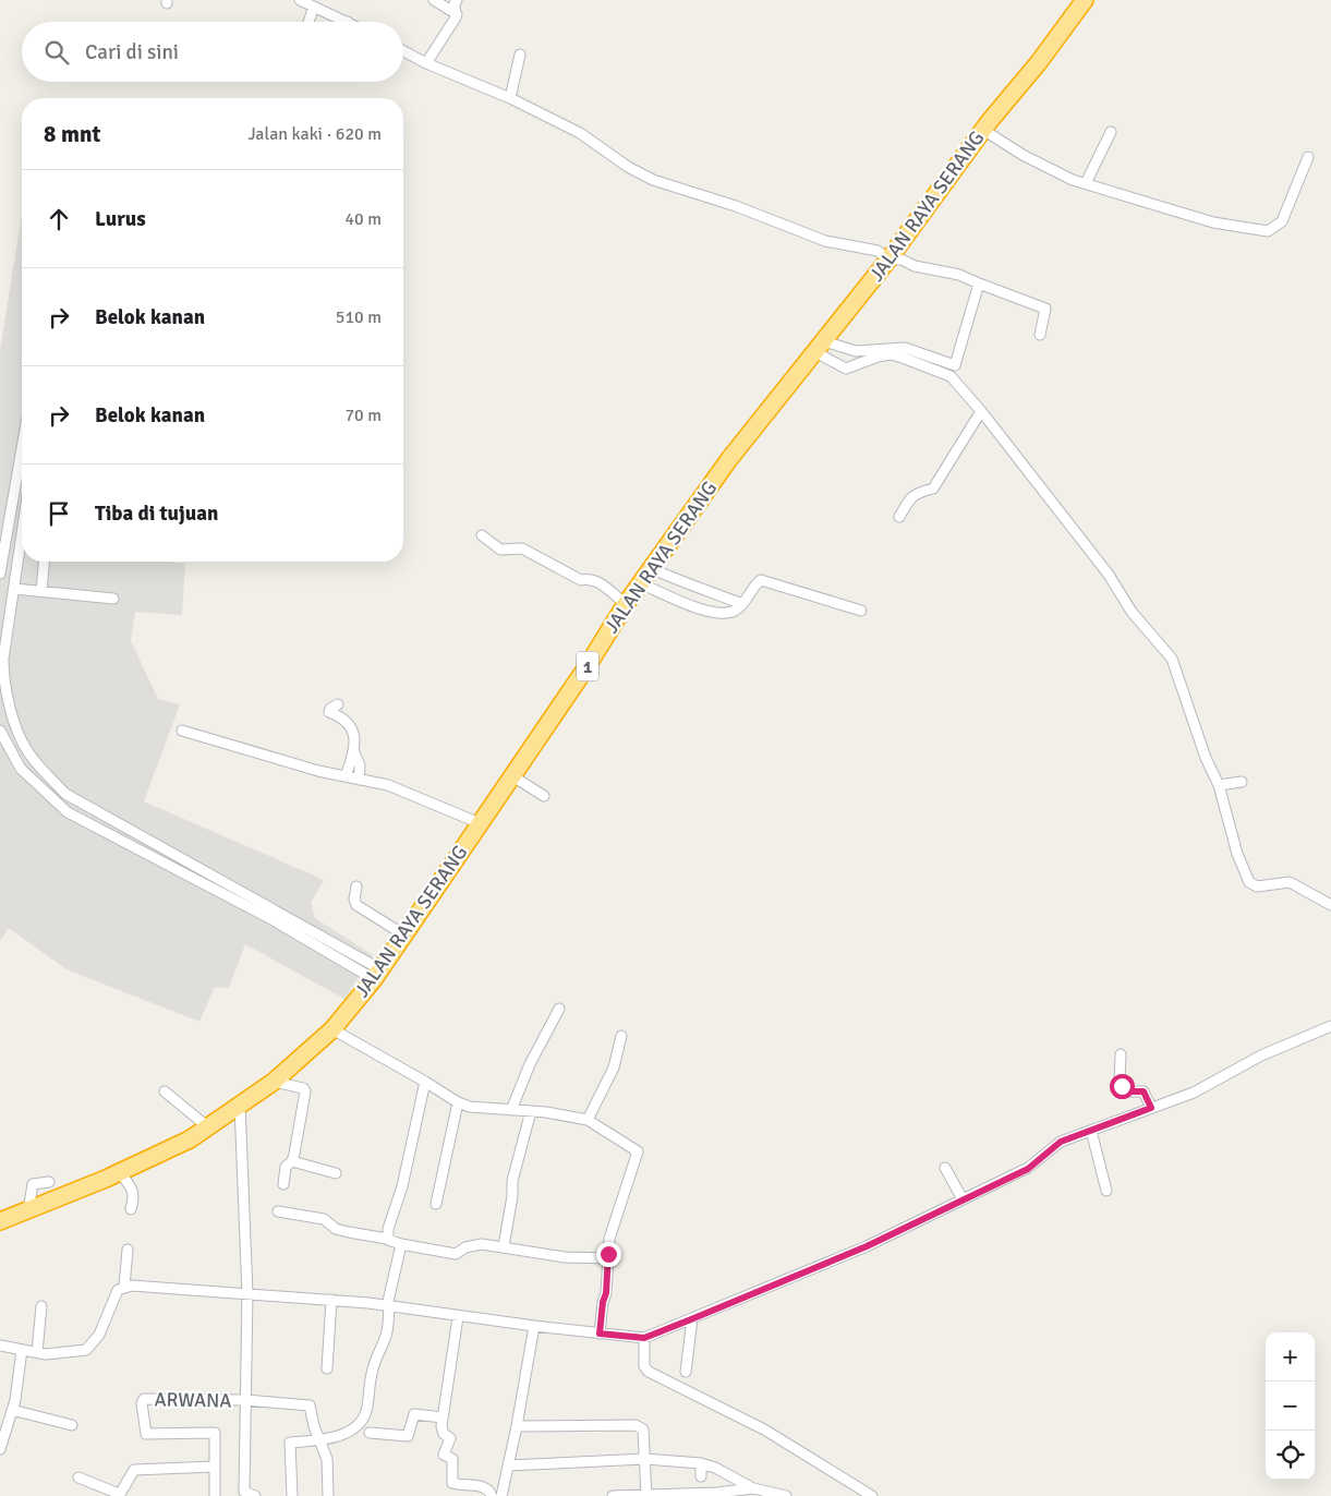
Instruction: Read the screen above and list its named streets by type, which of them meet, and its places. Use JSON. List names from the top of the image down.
{
  "streets": {
    "highway": ["JALAN RAYA SERANG", "1"],
    "street": ["ARWANA"]
  },
  "page": {
    "search": "Cari di sini",
    "heading": ["8 mnt", "Jalan kaki · 620 m"],
    "list": [
      ["Lurus", "40 m"],
      ["Belok kanan", "510 m"],
      ["Belok kanan", "70 m"],
      "Tiba di tujuan"
    ],
    "map_buttons": ["+", "−"]
  }
}
